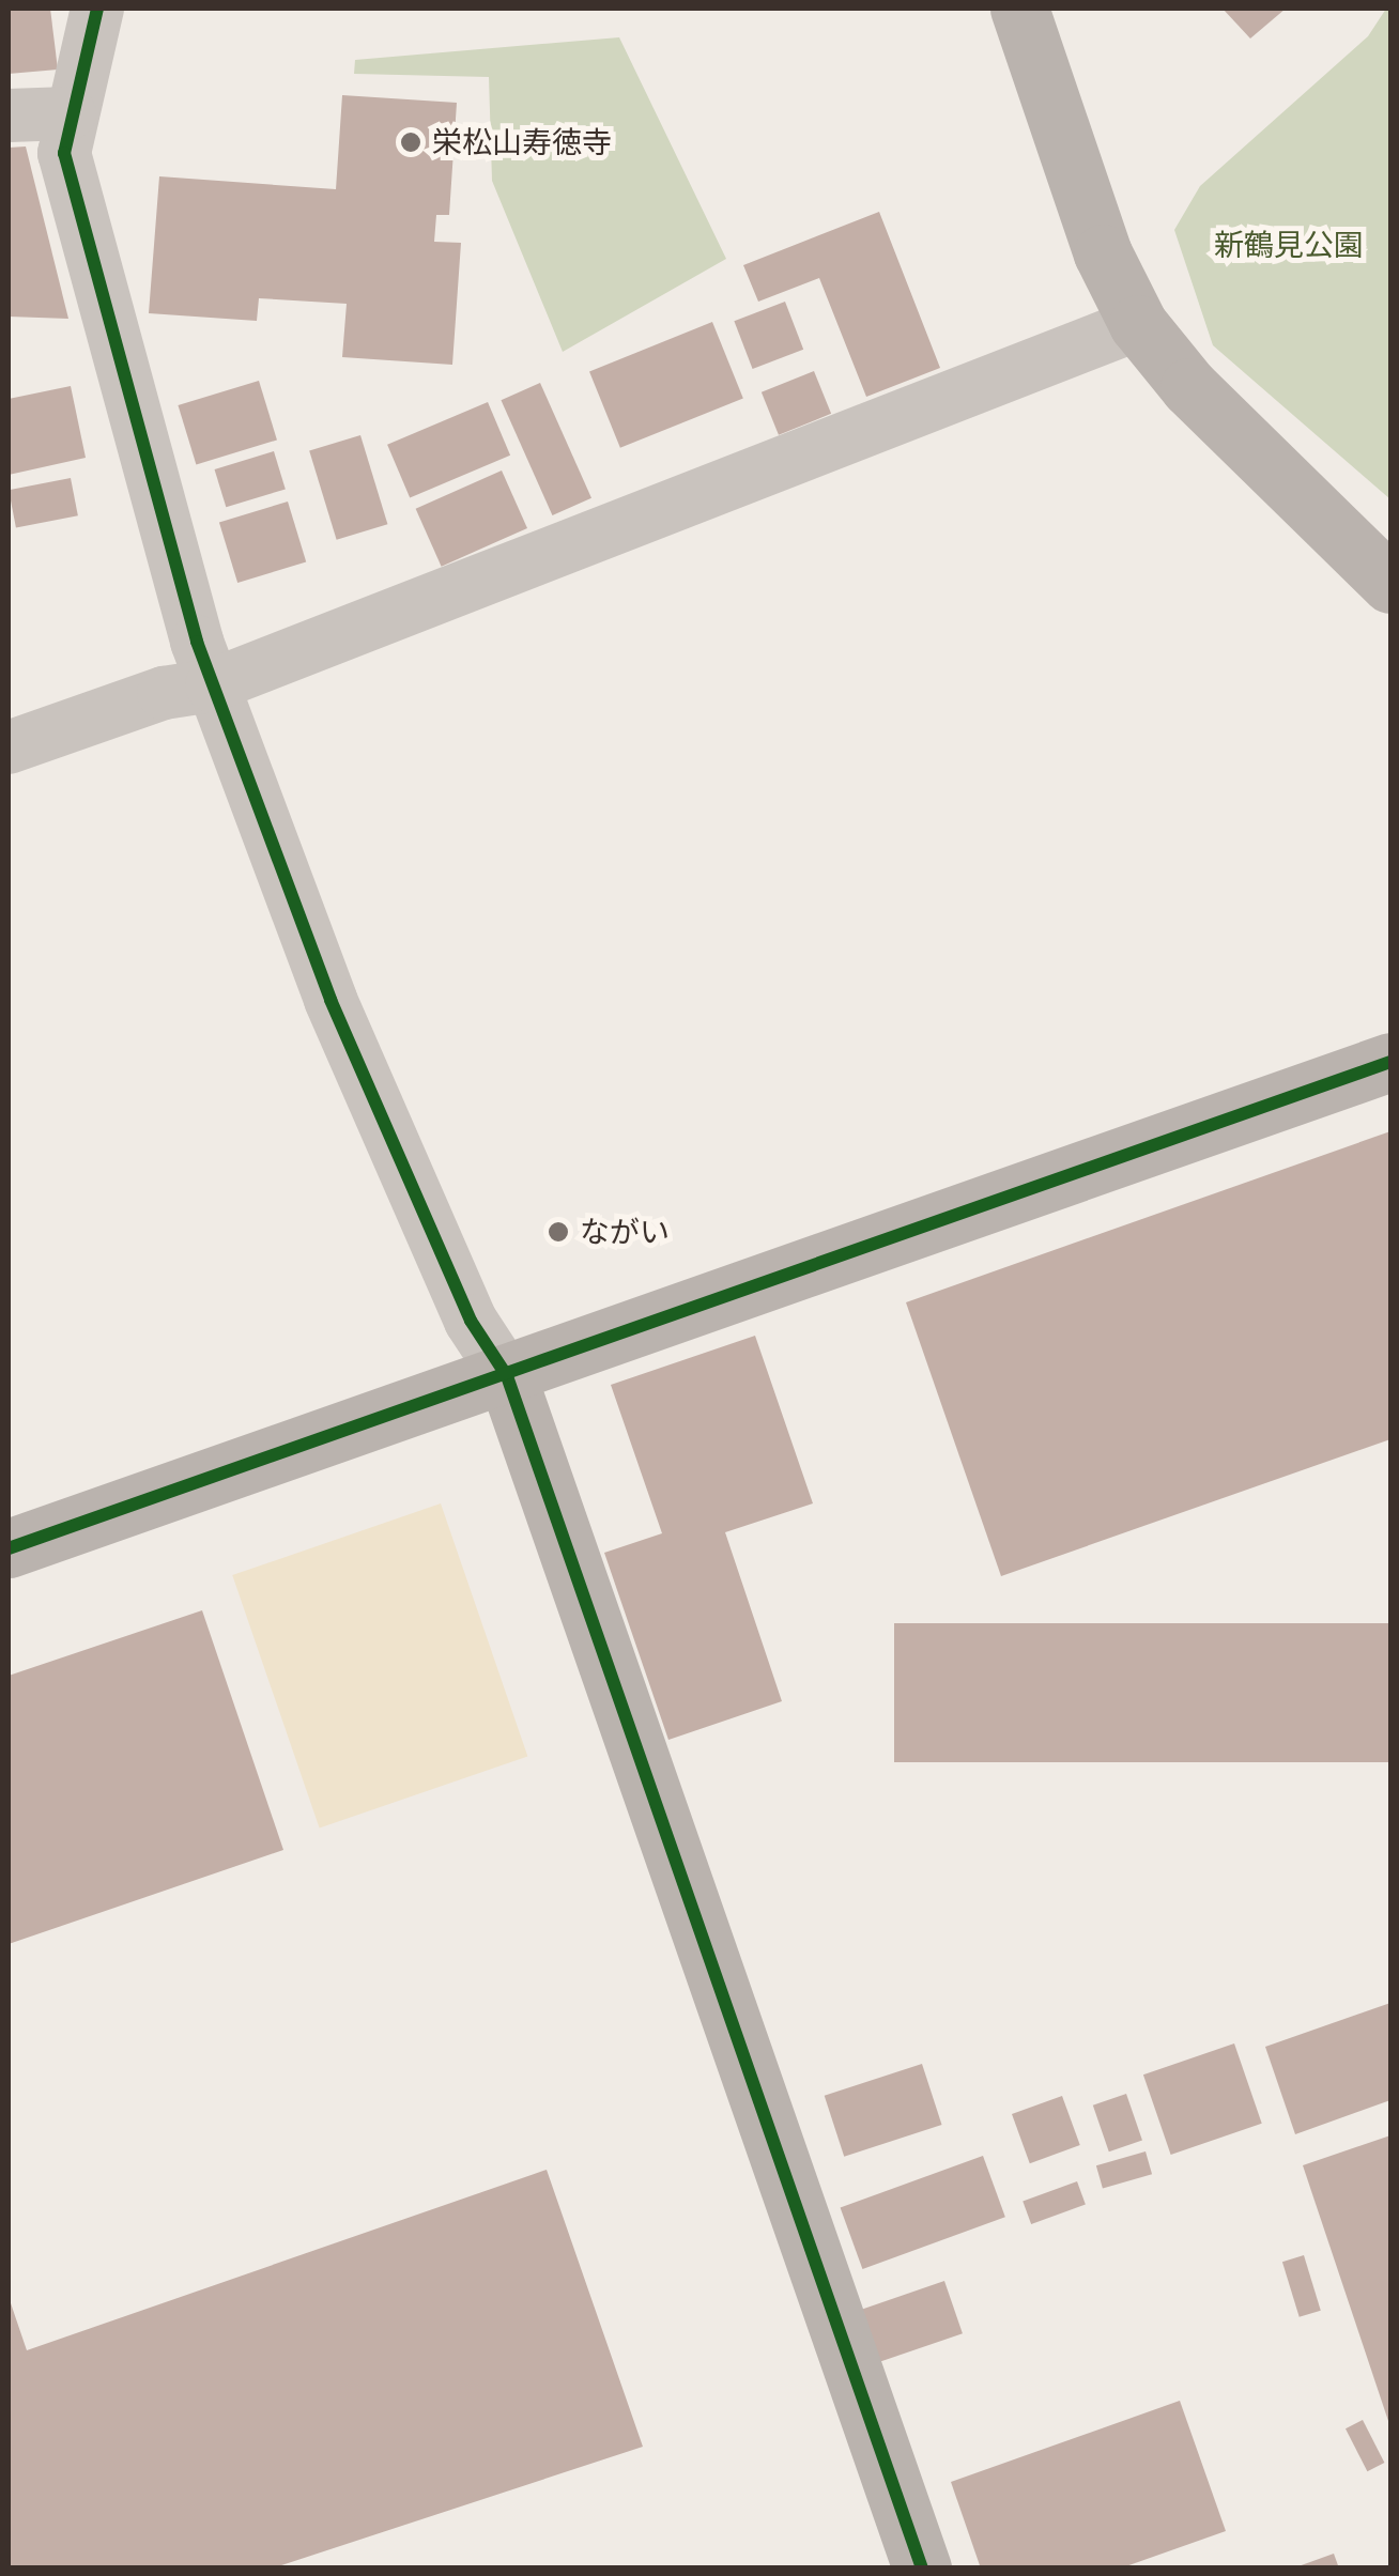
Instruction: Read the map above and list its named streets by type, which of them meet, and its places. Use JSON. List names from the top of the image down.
{
  "parks": ["新鶴見公園"],
  "places": ["栄松山寿徳寺", "ながい"]
}
